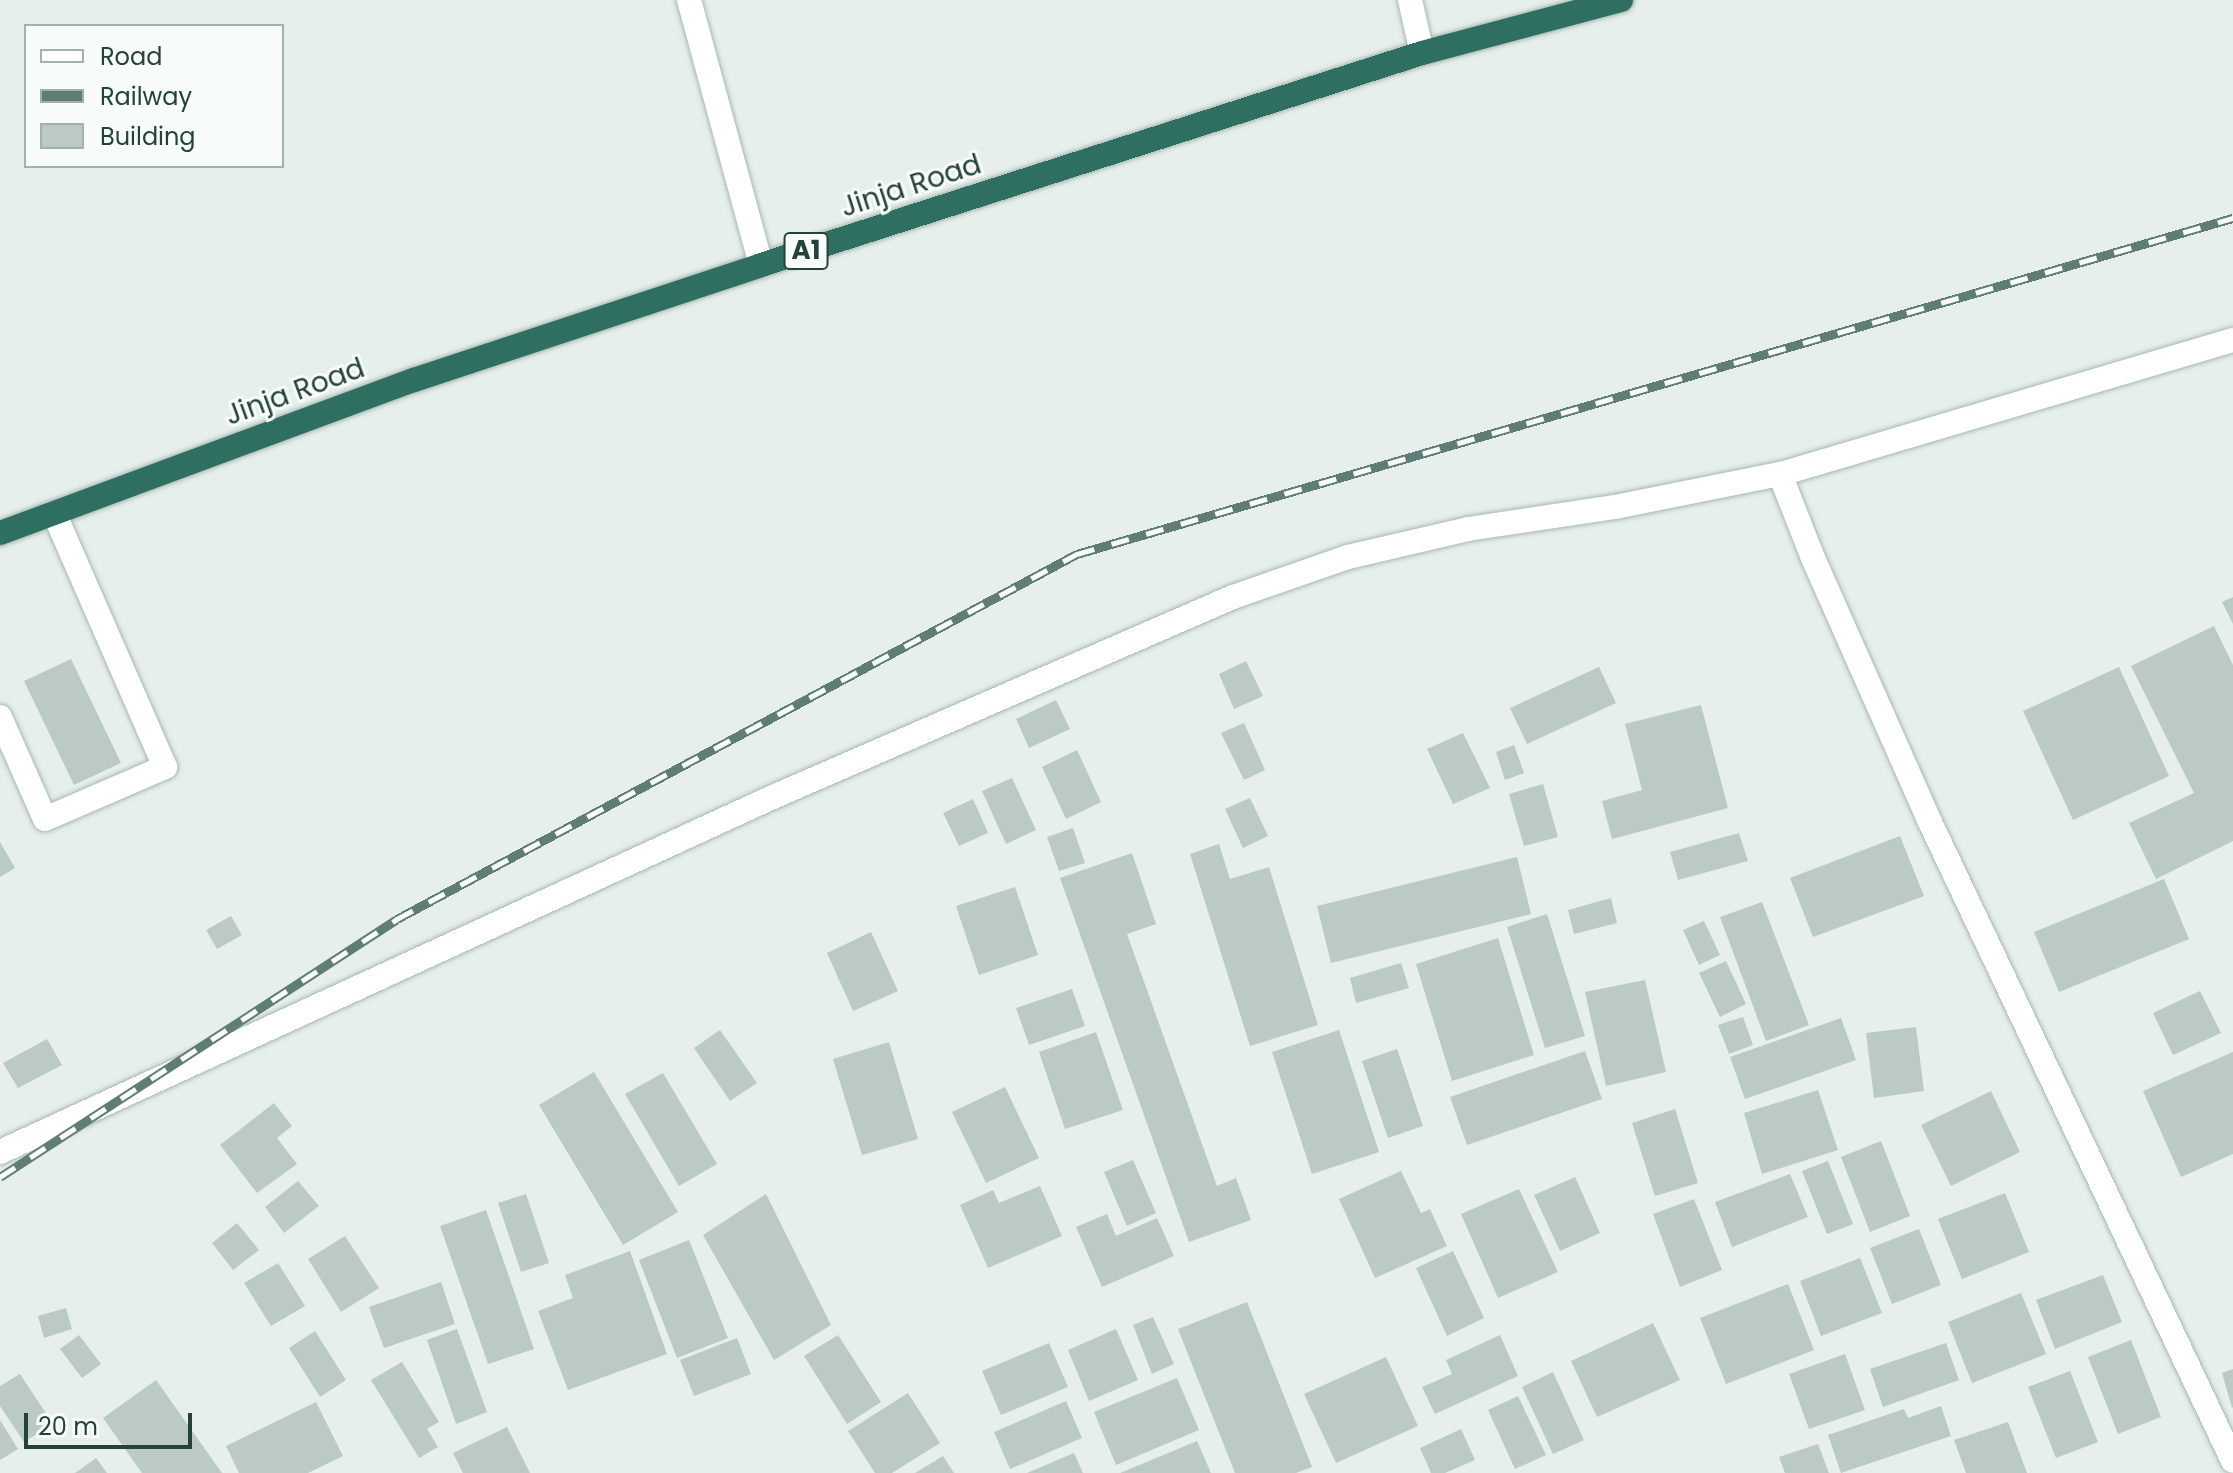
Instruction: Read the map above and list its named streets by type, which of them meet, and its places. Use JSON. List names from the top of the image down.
{
  "streets": {
    "highway": ["Jinja Road", "A1"]
  },
  "legend": ["Road", "Railway", "Building"],
  "scale_bar": "20 m"
}
